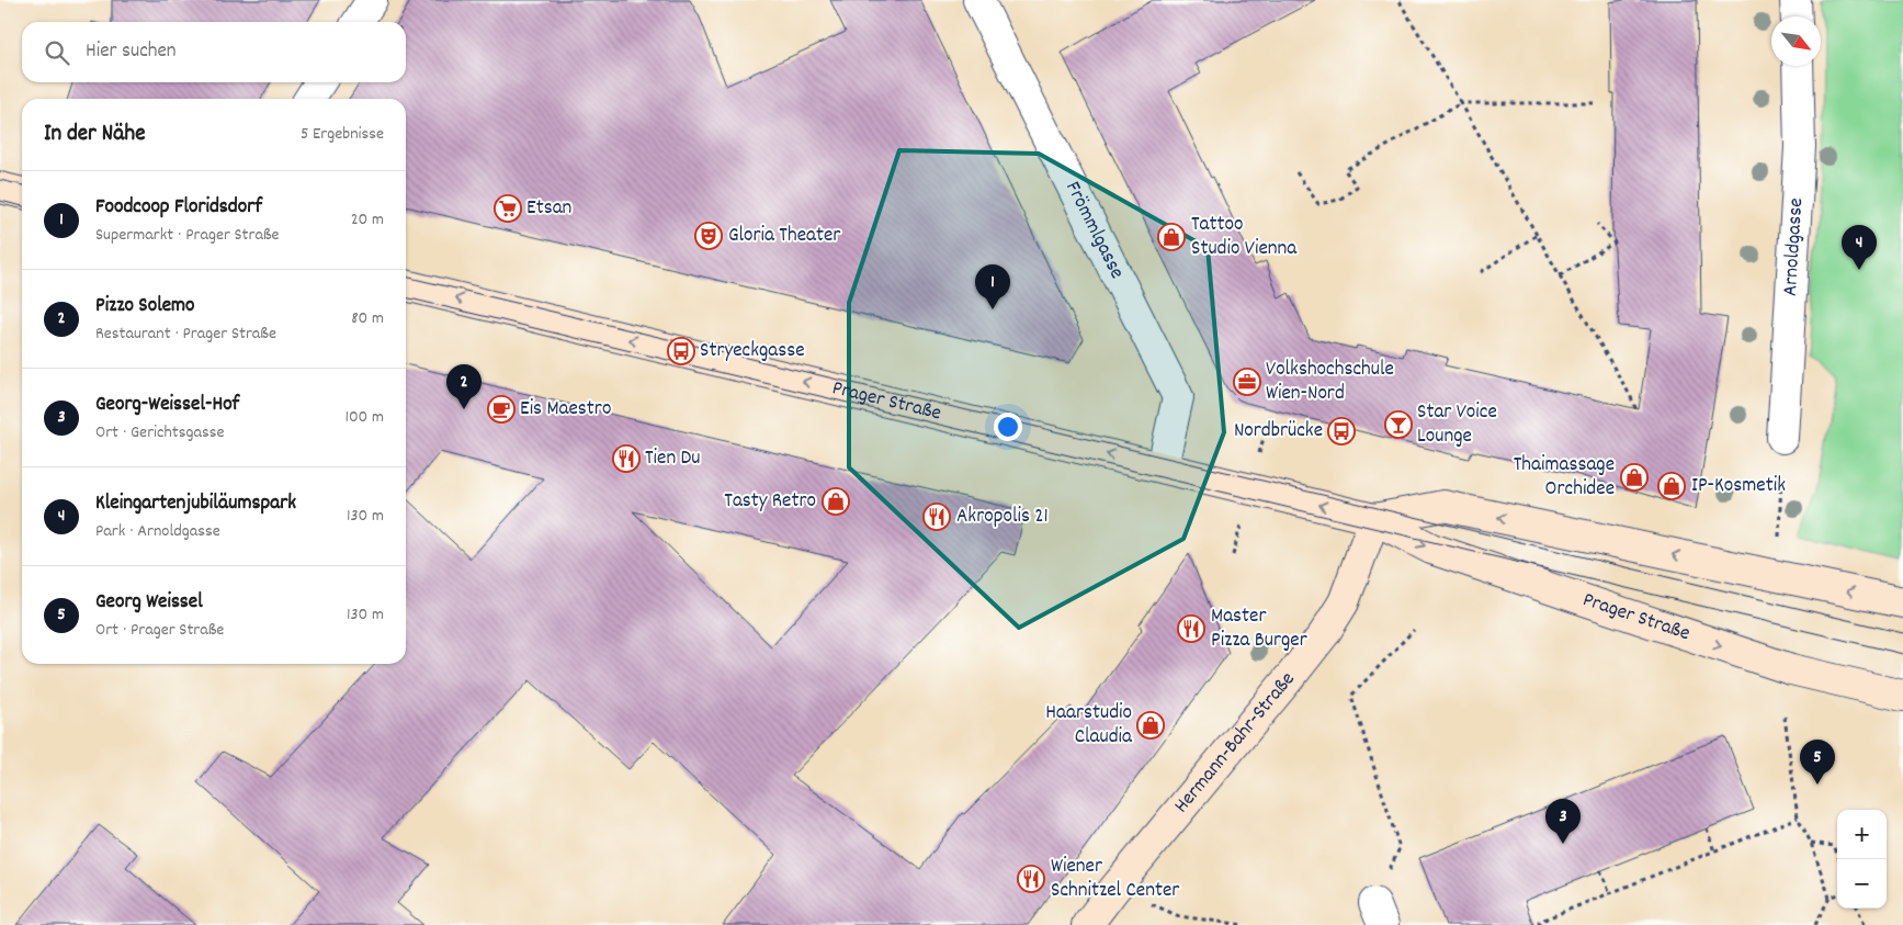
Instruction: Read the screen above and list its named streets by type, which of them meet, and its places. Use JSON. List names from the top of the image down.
{
  "streets": {
    "main road": ["Prager Straße", "Hermann-Bahr-Straße"],
    "street": ["Frömmlgasse", "Arnoldgasse"]
  },
  "crossings": [
    ["Frömmlgasse", "Prager Straße"],
    ["Prager Straße", "Hermann-Bahr-Straße"]
  ],
  "places": {
    "supermarket": ["Etsan"],
    "theatre": ["Gloria Theater"],
    "shop": [
      "Tattoo Studio Vienna",
      "Thaimassage Orchidee",
      "IP-Kosmetik",
      "Tasty Retro",
      "Haarstudio Claudia"
    ],
    "bus stop": ["Stryeckgasse", "Nordbrücke"],
    "office": ["Volkshochschule Wien-Nord"],
    "cafe": ["Eis Maestro"],
    "bar": ["Star Voice Lounge"],
    "restaurant": [
      "Tien Du",
      "Akropolis 21",
      "Master Pizza Burger",
      "Wiener Schnitzel Center"
    ]
  },
  "north": "bottom right",
  "page": {
    "search": "Hier suchen",
    "heading": ["In der Nähe", "5 Ergebnisse"],
    "list": [
      {
        "mark": "1",
        "name": "Foodcoop Floridsdorf",
        "note": "Supermarkt · Prager Straße",
        "value": "20 m"
      },
      {
        "mark": "2",
        "name": "Pizzo Solemo",
        "note": "Restaurant · Prager Straße",
        "value": "80 m"
      },
      {
        "mark": "3",
        "name": "Georg-Weissel-Hof",
        "note": "Ort · Gerichtsgasse",
        "value": "100 m"
      },
      {
        "mark": "4",
        "name": "Kleingartenjubiläumspark",
        "note": "Park · Arnoldgasse",
        "value": "130 m"
      },
      {
        "mark": "5",
        "name": "Georg Weissel",
        "note": "Ort · Prager Straße",
        "value": "130 m"
      }
    ],
    "pins": [
      "4",
      "1",
      "2",
      "5",
      "3"
    ],
    "map_buttons": ["+", "−"]
  }
}
